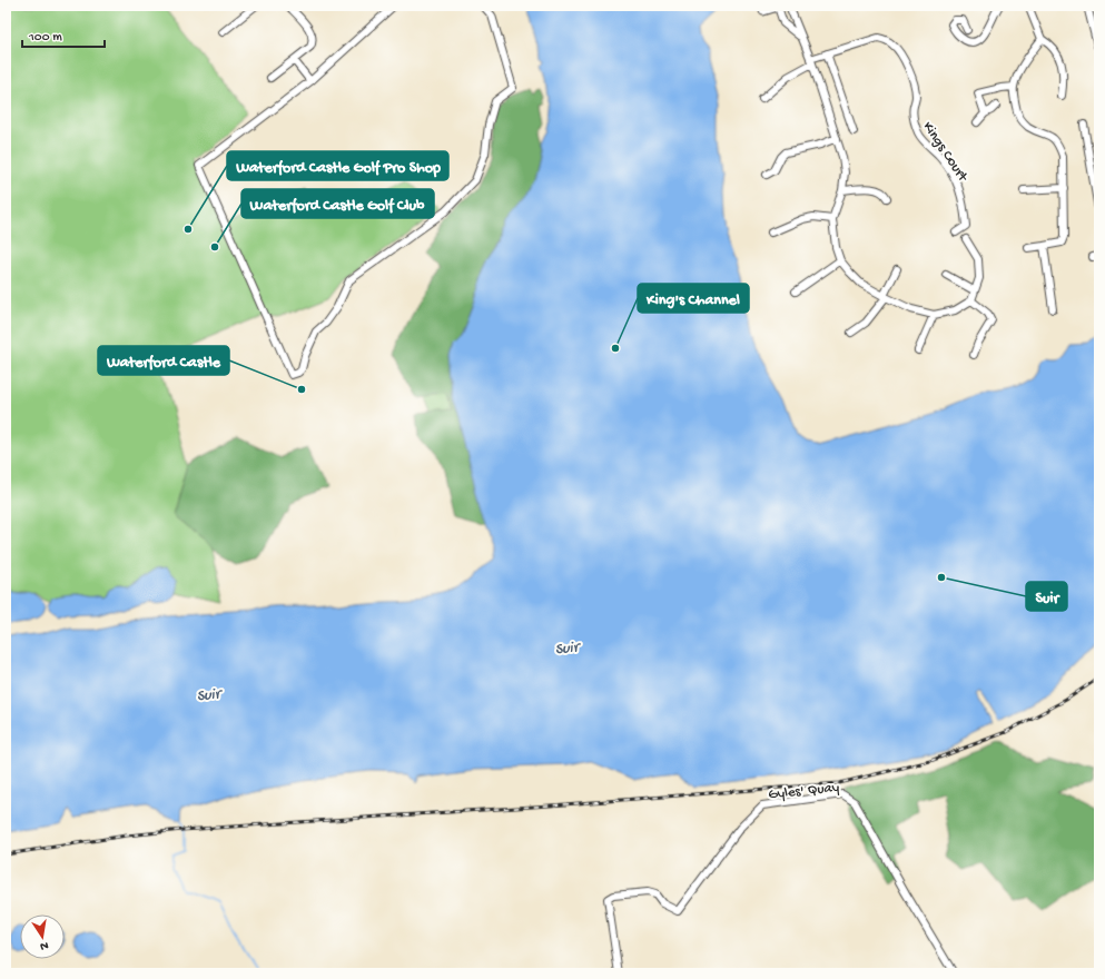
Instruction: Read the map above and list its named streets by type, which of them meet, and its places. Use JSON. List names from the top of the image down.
{
  "streets": {
    "street": ["Kings Court", "Gyles' Quay"]
  },
  "water": ["Suir"],
  "places": [
    "Waterford Castle Golf Pro Shop",
    "Waterford Castle Golf Club",
    "King's Channel",
    "Waterford Castle",
    "Suir"
  ],
  "scale_bar": "100 m",
  "north": "bottom"
}
